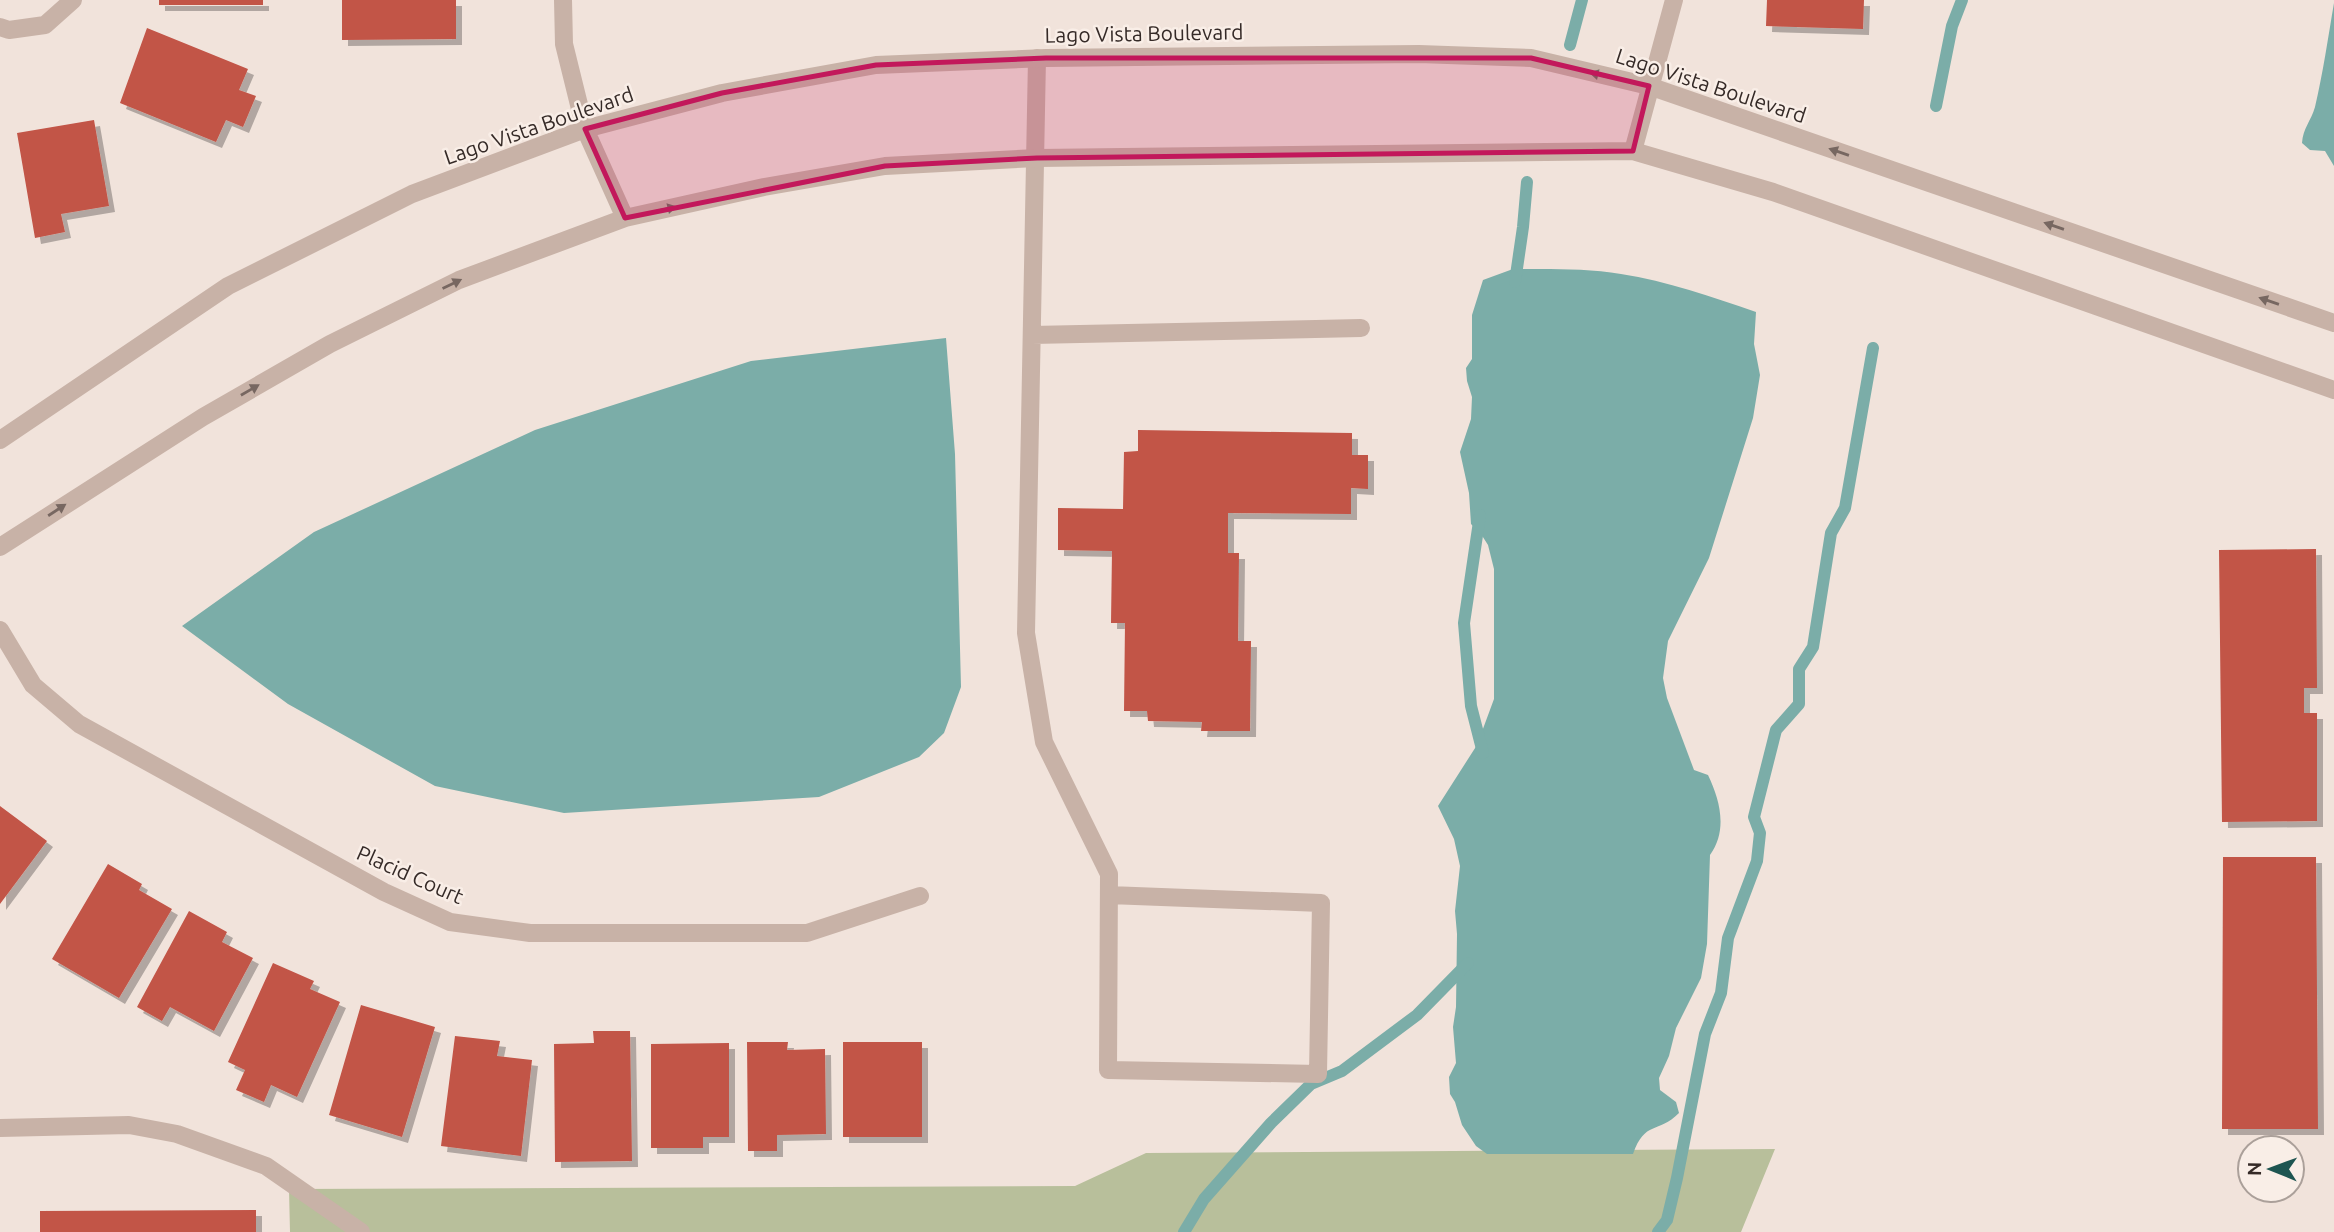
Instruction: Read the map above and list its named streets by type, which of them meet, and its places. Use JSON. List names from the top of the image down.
{
  "streets": {
    "street": ["Lago Vista Boulevard", "Placid Court"]
  },
  "north": "left"
}
